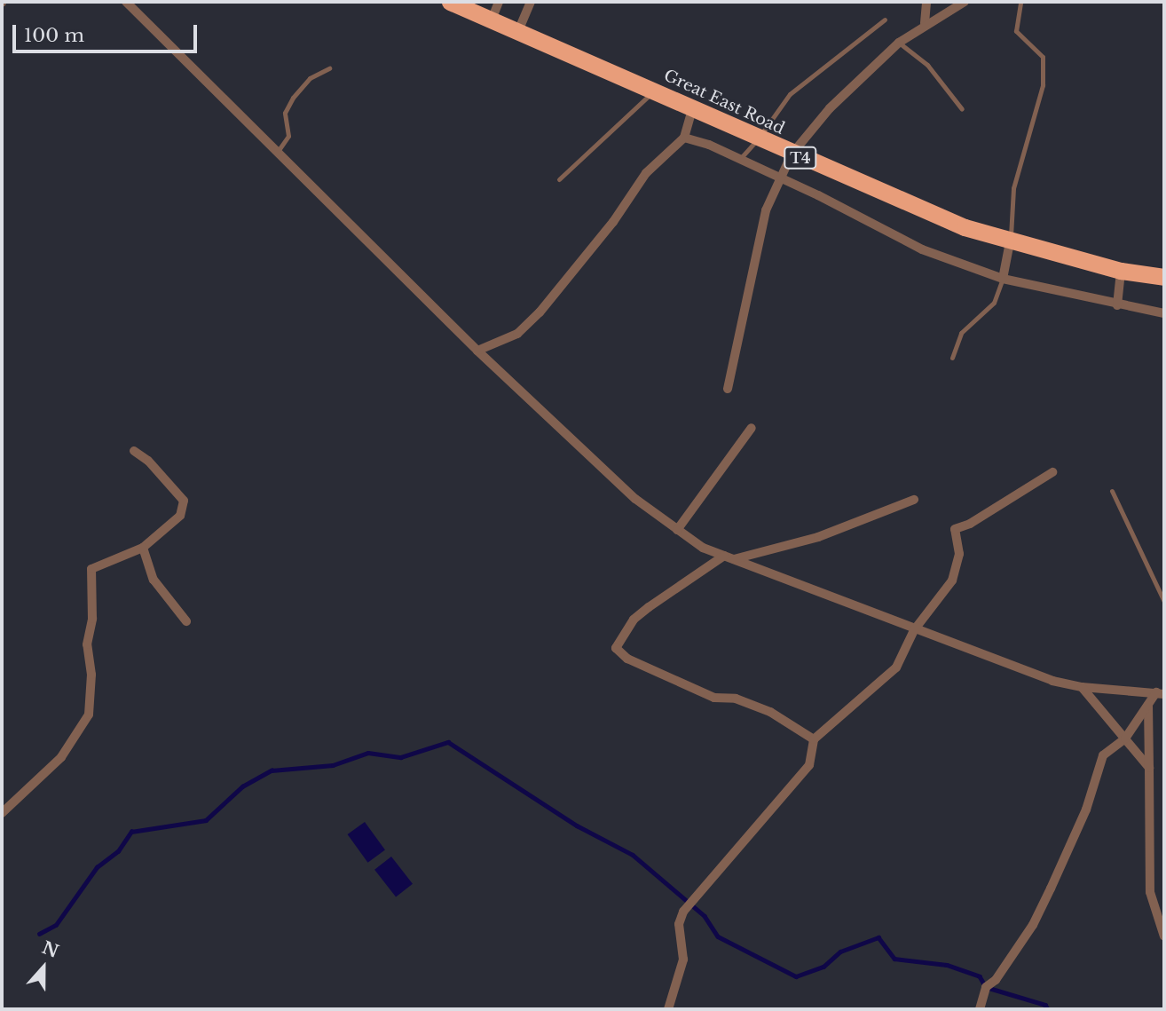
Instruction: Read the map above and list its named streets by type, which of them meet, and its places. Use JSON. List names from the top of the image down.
{
  "streets": {
    "highway": ["Great East Road", "T4"]
  },
  "scale_bar": "100 m",
  "north": "top"
}
